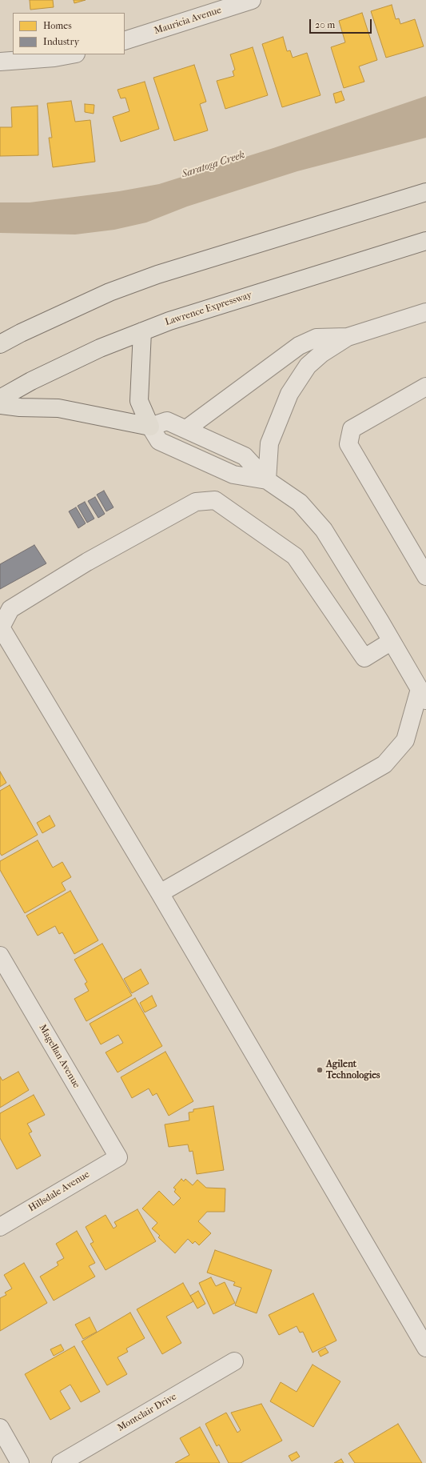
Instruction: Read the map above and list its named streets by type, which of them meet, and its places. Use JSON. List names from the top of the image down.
{
  "streets": {
    "highway": ["Lawrence Expressway"],
    "street": [
      "Mauricia Avenue",
      "Magellan Avenue",
      "Hillsdale Avenue",
      "Montclair Drive"
    ]
  },
  "crossings": [
    ["Magellan Avenue", "Hillsdale Avenue"]
  ],
  "water": ["Saratoga Creek"],
  "places": ["Agilent Technologies"],
  "legend": ["Homes", "Industry"],
  "scale_bar": "20 m"
}
